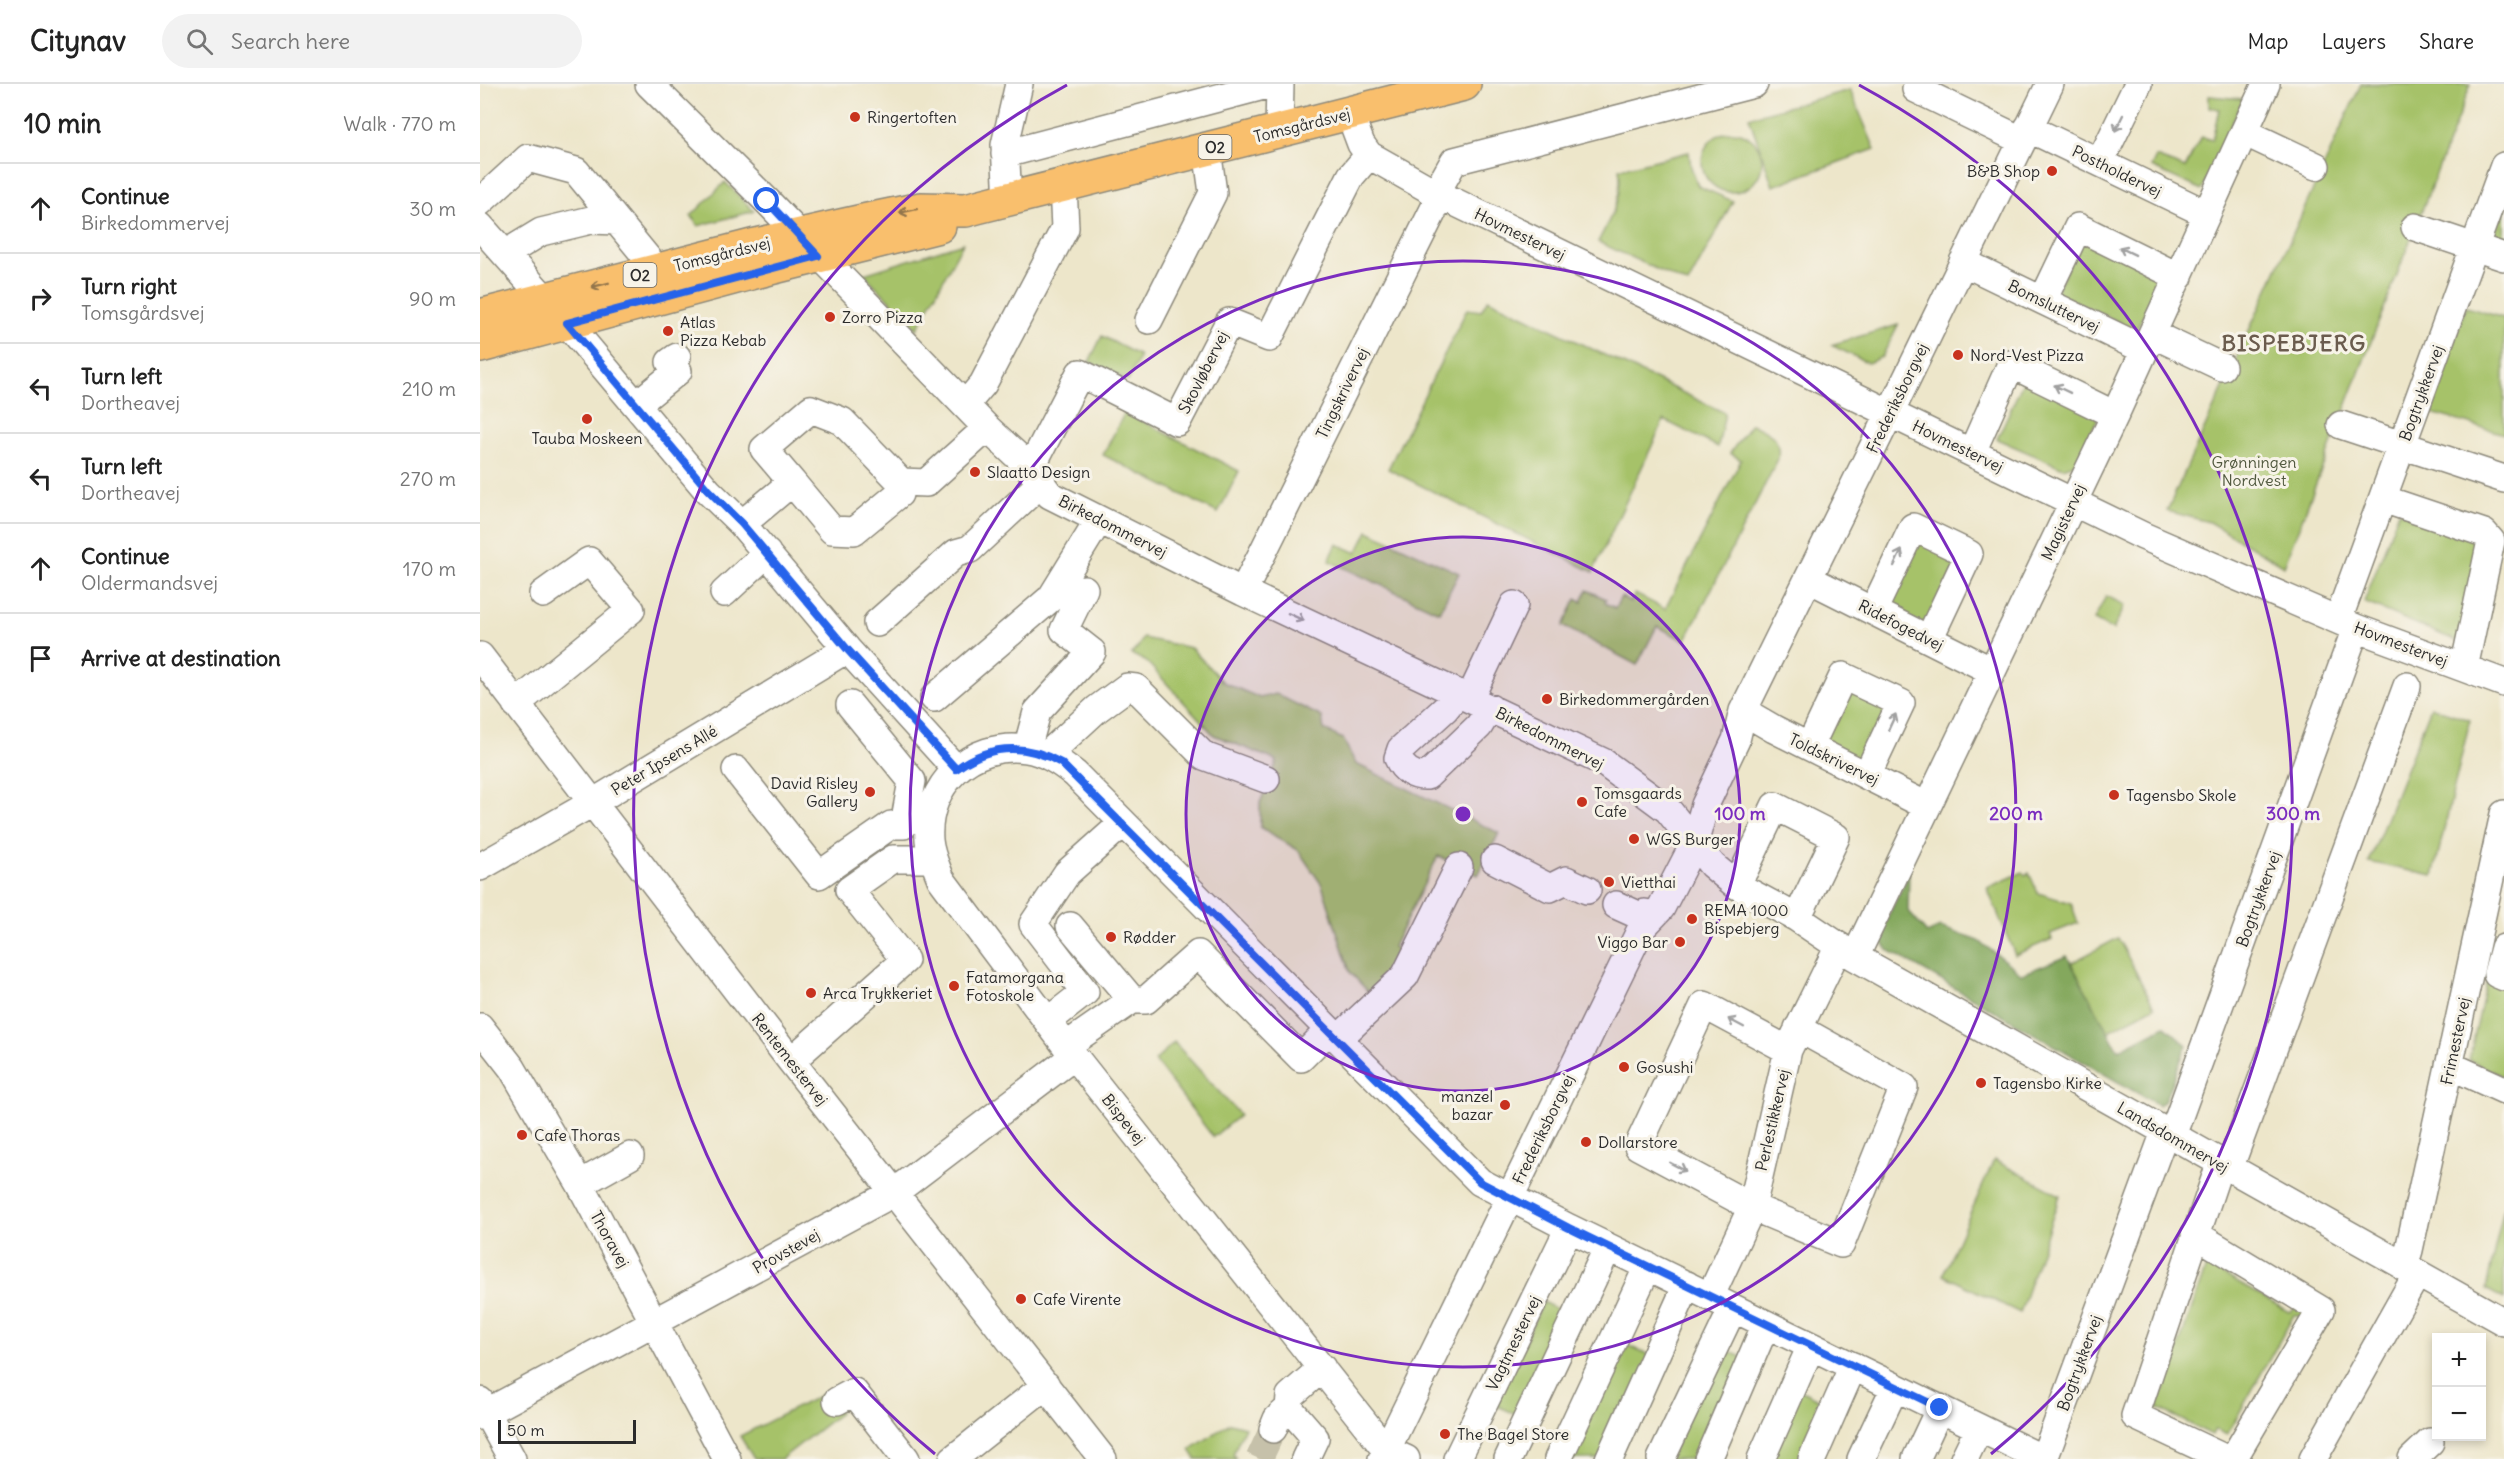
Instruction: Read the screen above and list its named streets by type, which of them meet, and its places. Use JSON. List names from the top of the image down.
{
  "streets": {
    "main road": ["Tomsgårdsvej", "O2"],
    "street": [
      "Postholdervej",
      "Hovmestervej",
      "Bomsluttervej",
      "Skovløbervej",
      "Tingskrivervej",
      "Bogtrykkervej",
      "Frederiksborgvej",
      "Magistervej",
      "Birkedommervej",
      "Ridefogedvej",
      "Toldskrivervej",
      "Peter Ipsens Allé",
      "Frimestervej",
      "Rentemestervej",
      "Bispevej",
      "Perlestikkervej",
      "Landsdommervej",
      "Thoravej",
      "Provstevej",
      "Vagtmestervej"
    ]
  },
  "crossings": [
    ["Tomsgårdsvej", "Birkedommervej"],
    ["Postholdervej", "Frederiksborgvej"],
    ["Postholdervej", "Magistervej"],
    ["Hovmestervej", "Skovløbervej"],
    ["Hovmestervej", "Tingskrivervej"],
    ["Hovmestervej", "Bogtrykkervej"],
    ["Hovmestervej", "Frederiksborgvej"],
    ["Hovmestervej", "Magistervej"],
    ["Bomsluttervej", "Frederiksborgvej"],
    ["Bomsluttervej", "Magistervej"],
    ["Skovløbervej", "Birkedommervej"],
    ["Tingskrivervej", "Birkedommervej"],
    ["Bogtrykkervej", "Landsdommervej"],
    ["Frederiksborgvej", "Birkedommervej"],
    ["Frederiksborgvej", "Ridefogedvej"],
    ["Frederiksborgvej", "Toldskrivervej"],
    ["Frederiksborgvej", "Bispevej"],
    ["Frederiksborgvej", "Landsdommervej"],
    ["Magistervej", "Ridefogedvej"],
    ["Magistervej", "Toldskrivervej"],
    ["Magistervej", "Perlestikkervej"],
    ["Magistervej", "Landsdommervej"],
    ["Birkedommervej", "Landsdommervej"],
    ["Peter Ipsens Allé", "Rentemestervej"],
    ["Frimestervej", "Landsdommervej"],
    ["Rentemestervej", "Provstevej"],
    ["Bispevej", "Provstevej"],
    ["Perlestikkervej", "Landsdommervej"],
    ["Thoravej", "Provstevej"]
  ],
  "districts": ["BISPEBJERG"],
  "parks": ["Grønningen Nordvest"],
  "places": [
    "Ringertoften",
    "B&B Shop",
    "Zorro Pizza",
    "Atlas Pizza Kebab",
    "Nord-Vest Pizza",
    "Tauba Moskeen",
    "Slaatto Design",
    "Birkedommergården",
    "David Risley Gallery",
    "Tagensbo Skole",
    "Tomsgaards Cafe",
    "WGS Burger",
    "Vietthai",
    "REMA 1000 Bispebjerg",
    "Rødder",
    "Viggo Bar",
    "Fatamorgana Fotoskole",
    "Arca Trykkeriet",
    "Gosushi",
    "Tagensbo Kirke",
    "manzel bazar",
    "Cafe Thoras",
    "Dollarstore",
    "Cafe Virente",
    "The Bagel Store"
  ],
  "scale_bar": "50 m",
  "page": {
    "header": "Citynav",
    "search": "Search here",
    "nav": ["Map", "Layers", "Share"],
    "heading": ["10 min", "Walk · 770 m"],
    "list": [
      ["Continue", "Birkedommervej", "30 m"],
      ["Turn right", "Tomsgårdsvej", "90 m"],
      ["Turn left", "Dortheavej", "210 m"],
      ["Turn left", "Dortheavej", "270 m"],
      ["Continue", "Oldermandsvej", "170 m"],
      "Arrive at destination"
    ],
    "map_buttons": ["+", "−"],
    "scale": "50 m"
  },
  "rings": ["100 m", "200 m", "300 m"]
}
